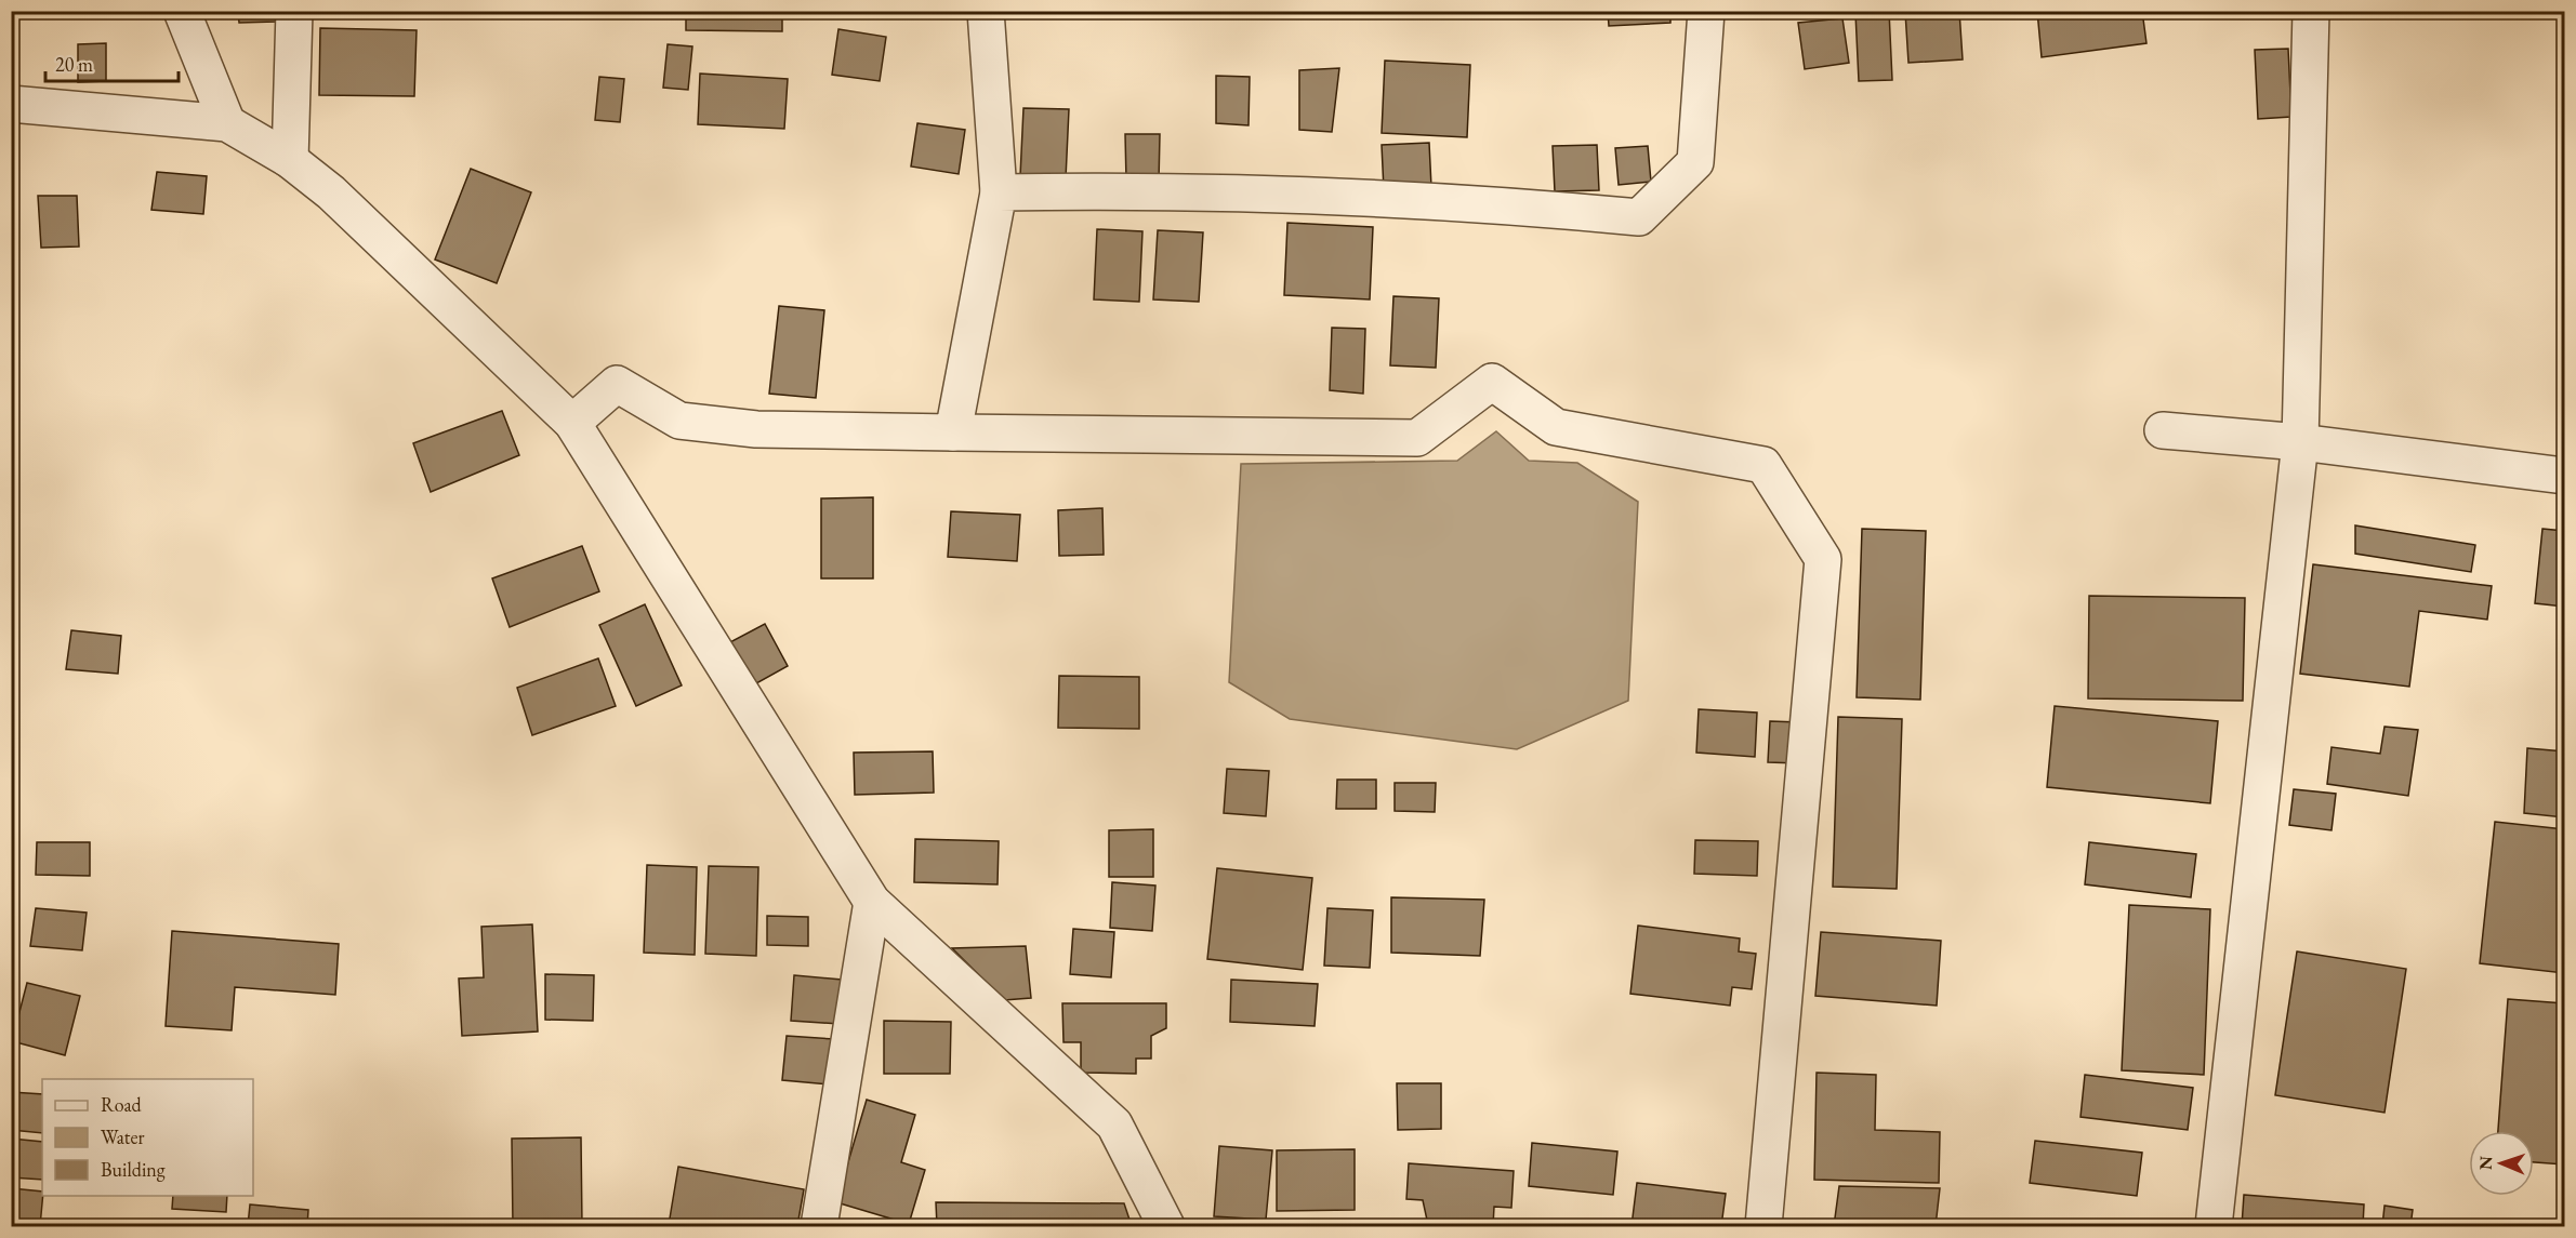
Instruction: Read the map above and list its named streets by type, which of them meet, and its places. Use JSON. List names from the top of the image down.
{
  "legend": ["Road", "Water", "Building"],
  "scale_bar": "20 m",
  "north": "left"
}
